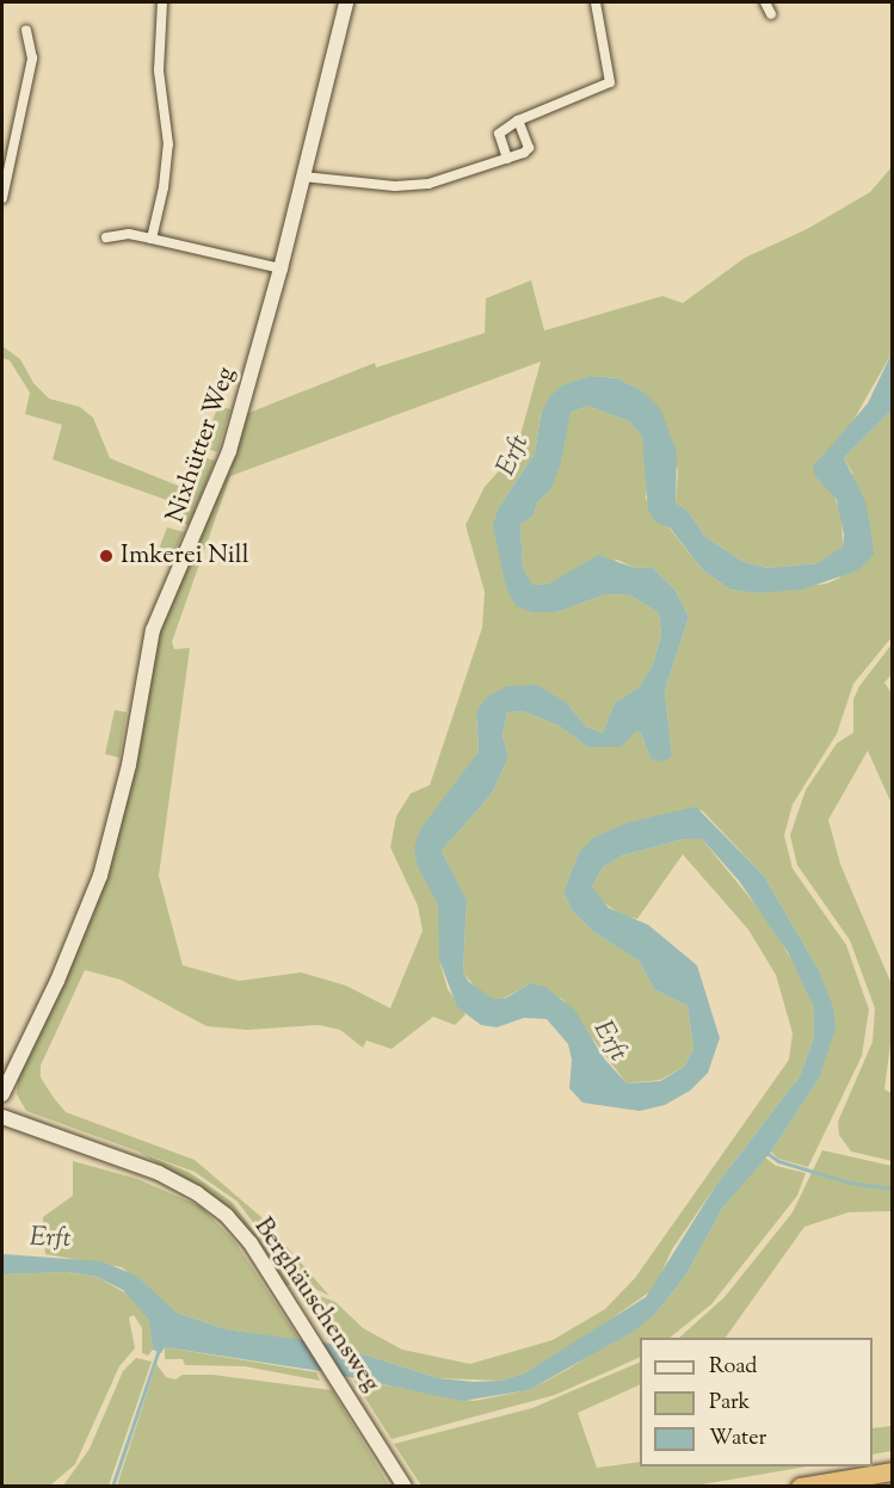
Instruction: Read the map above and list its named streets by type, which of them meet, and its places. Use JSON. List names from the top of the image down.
{
  "streets": {
    "main road": ["Nixhütter Weg", "Berghäuschensweg"]
  },
  "water": ["Erft"],
  "places": ["Imkerei Nill"],
  "legend": ["Road", "Park", "Water"]
}
